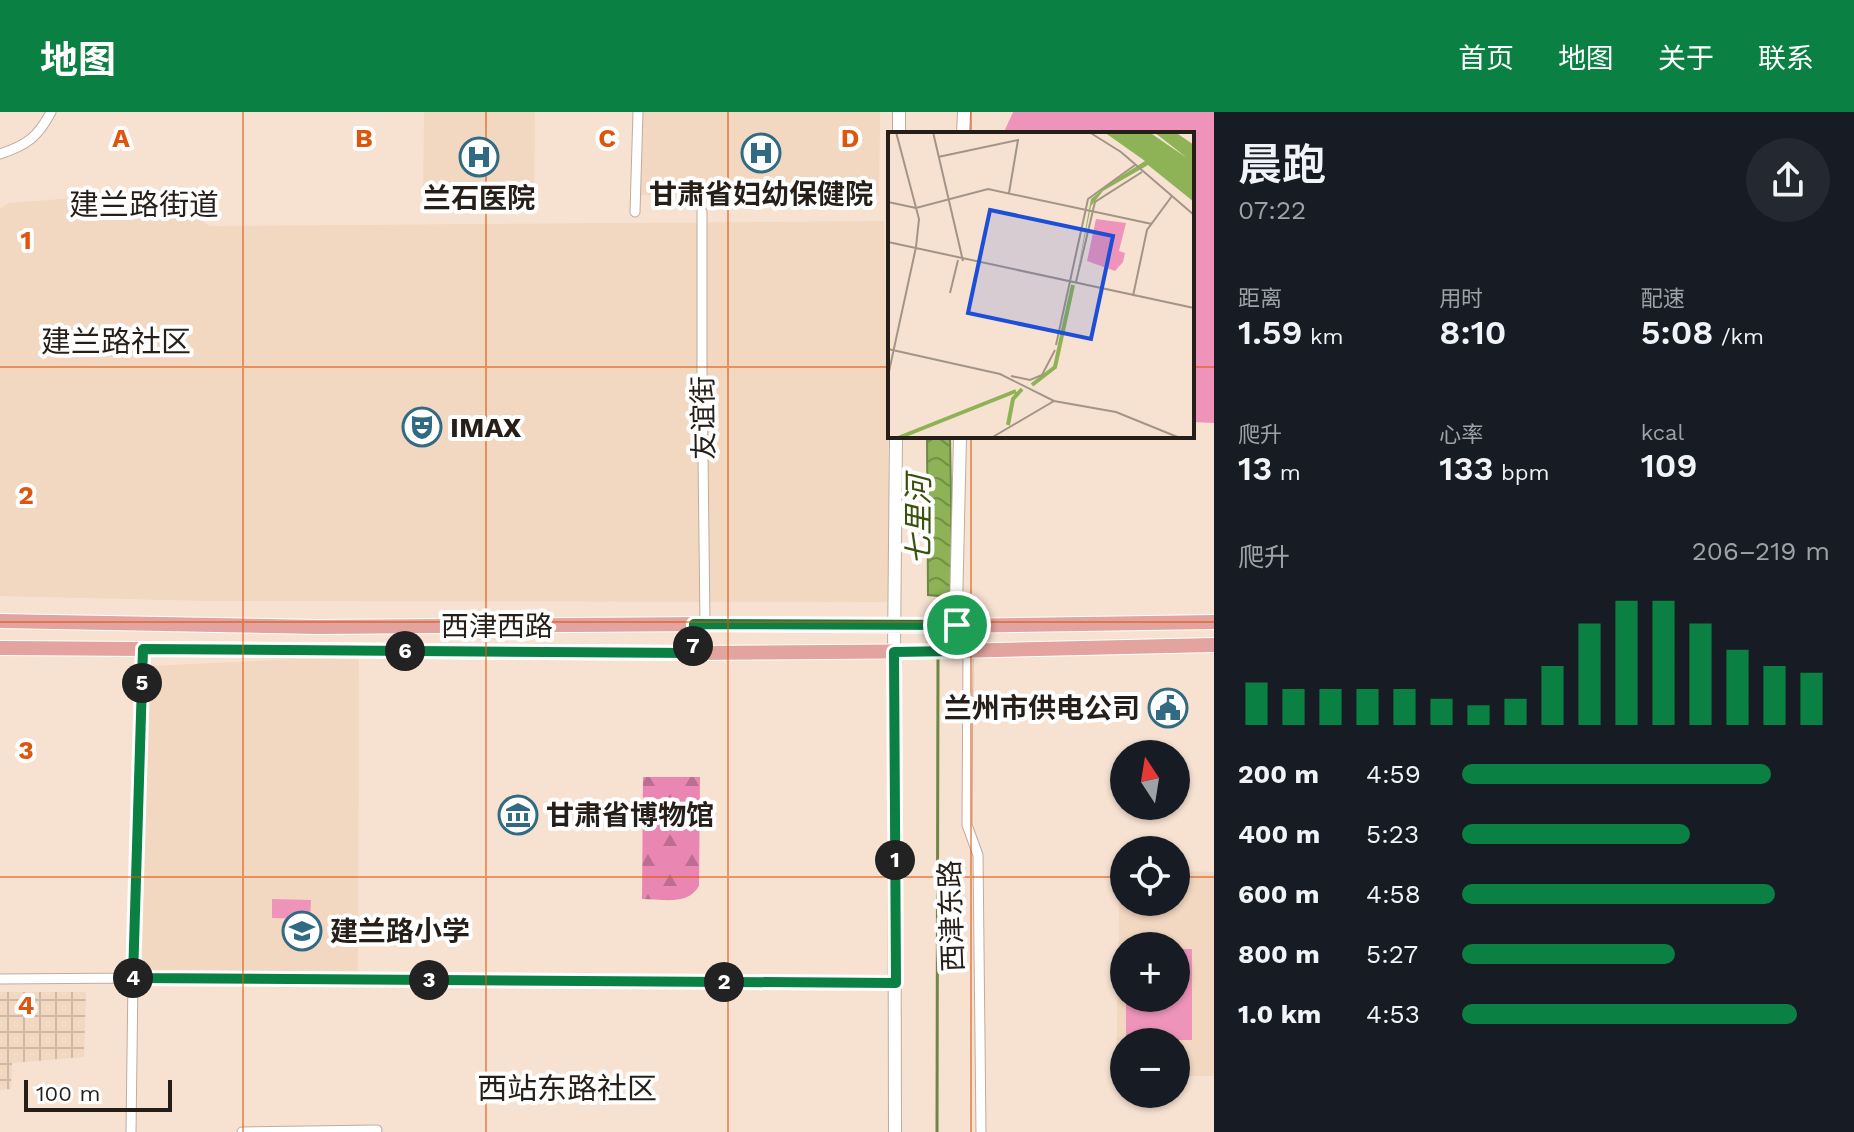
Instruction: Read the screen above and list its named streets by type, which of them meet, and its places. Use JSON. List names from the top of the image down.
{
  "streets": {
    "main road": ["西津西路"],
    "street": ["友谊街", "西津东路"]
  },
  "crossings": [
    ["友谊街", "西津西路"],
    ["西津西路", "西津东路"]
  ],
  "districts": ["建兰路街道", "建兰路社区", "西站东路社区"],
  "water": ["七里河"],
  "places": {
    "hospital": ["甘肃省妇幼保健院", "兰石医院"],
    "theatre": ["IMAX"],
    "public building": ["兰州市供电公司"],
    "museum": ["甘肃省博物馆"],
    "school or university": ["建兰路小学"]
  },
  "scale_bar": "100 m",
  "north": "top",
  "page": {
    "header": "地图",
    "nav": [
      "首页",
      "地图",
      "关于",
      "联系"
    ],
    "heading": ["晨跑", "07:22"],
    "stats": [
      ["距离", "1.59 km"],
      ["用时", "8:10"],
      ["配速", "5:08 /km"],
      ["爬升", "13 m"],
      ["心率", "133 bpm"],
      ["kcal", "109"]
    ],
    "chart": ["爬升", "206–219 m"],
    "pins": [
      "7",
      "6",
      "5",
      "1",
      "4",
      "3",
      "2"
    ],
    "map_buttons": ["+", "−"],
    "list": [
      {
        "name": "200 m",
        "note": "4:59"
      },
      {
        "name": "400 m",
        "note": "5:23"
      },
      {
        "name": "600 m",
        "note": "4:58"
      },
      {
        "name": "800 m",
        "note": "5:27"
      },
      {
        "name": "1.0 km",
        "note": "4:53"
      }
    ],
    "scale": "100 m"
  },
  "grid": {
    "columns": [
      "A",
      "B",
      "C",
      "D"
    ],
    "rows": [
      "1",
      "2",
      "3",
      "4"
    ]
  }
}
